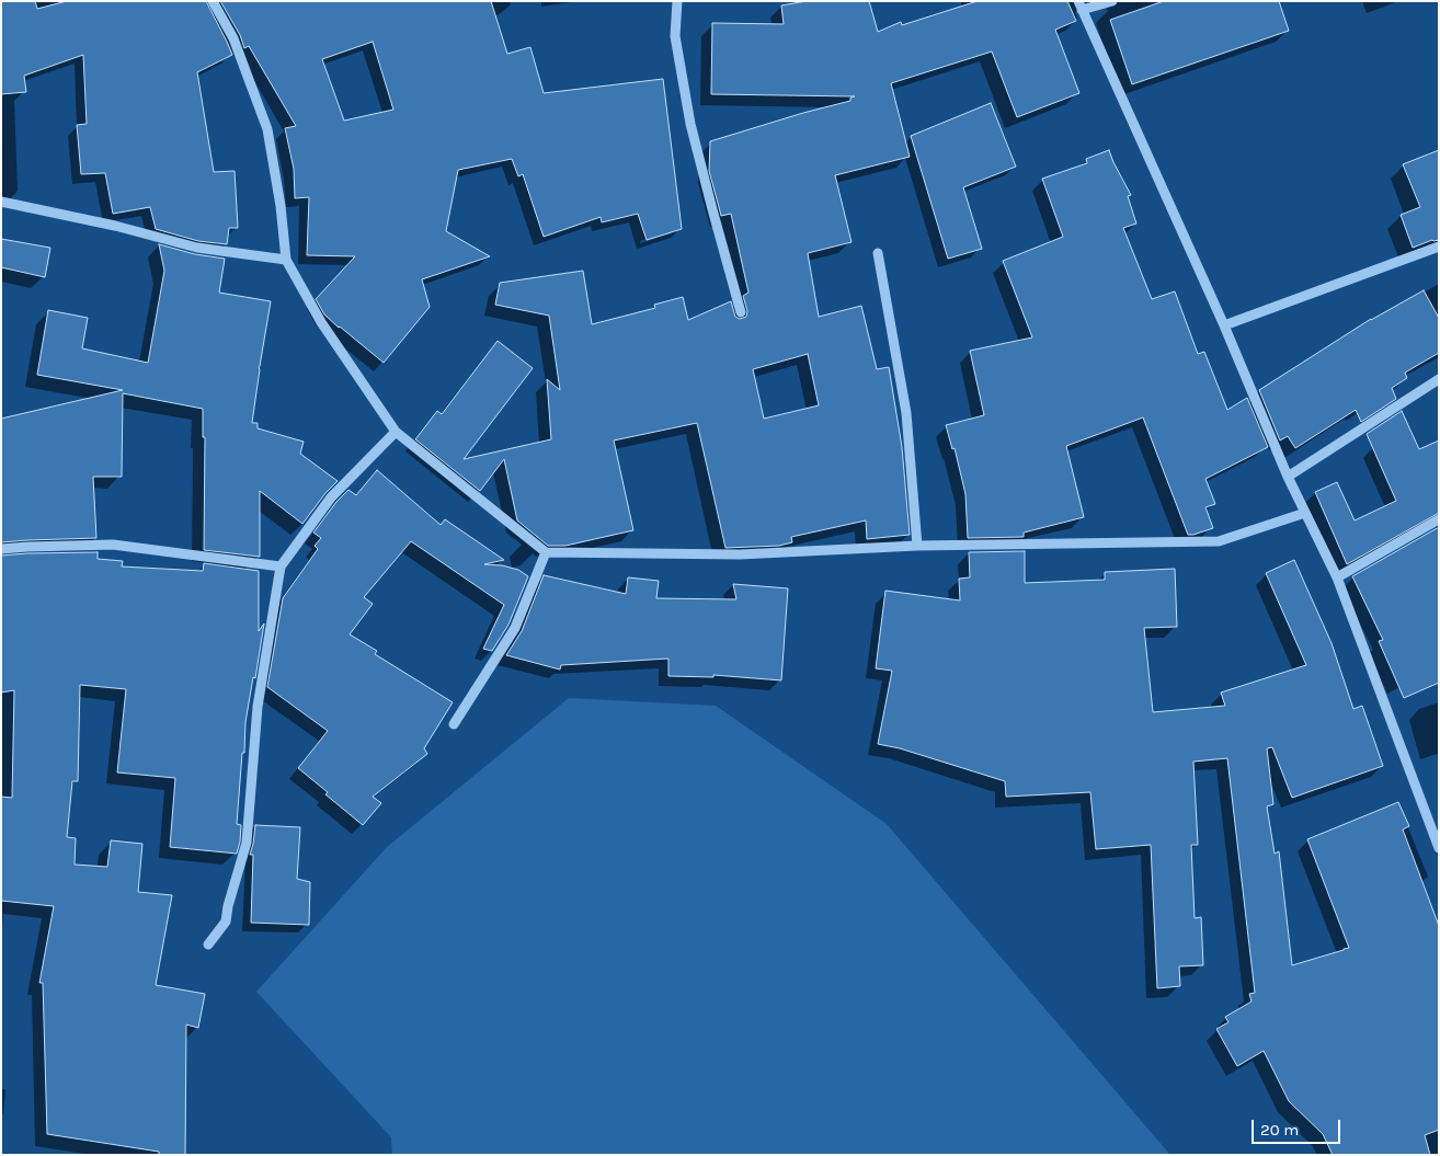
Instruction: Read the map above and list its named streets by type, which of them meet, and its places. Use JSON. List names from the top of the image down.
{
  "scale_bar": "20 m"
}
